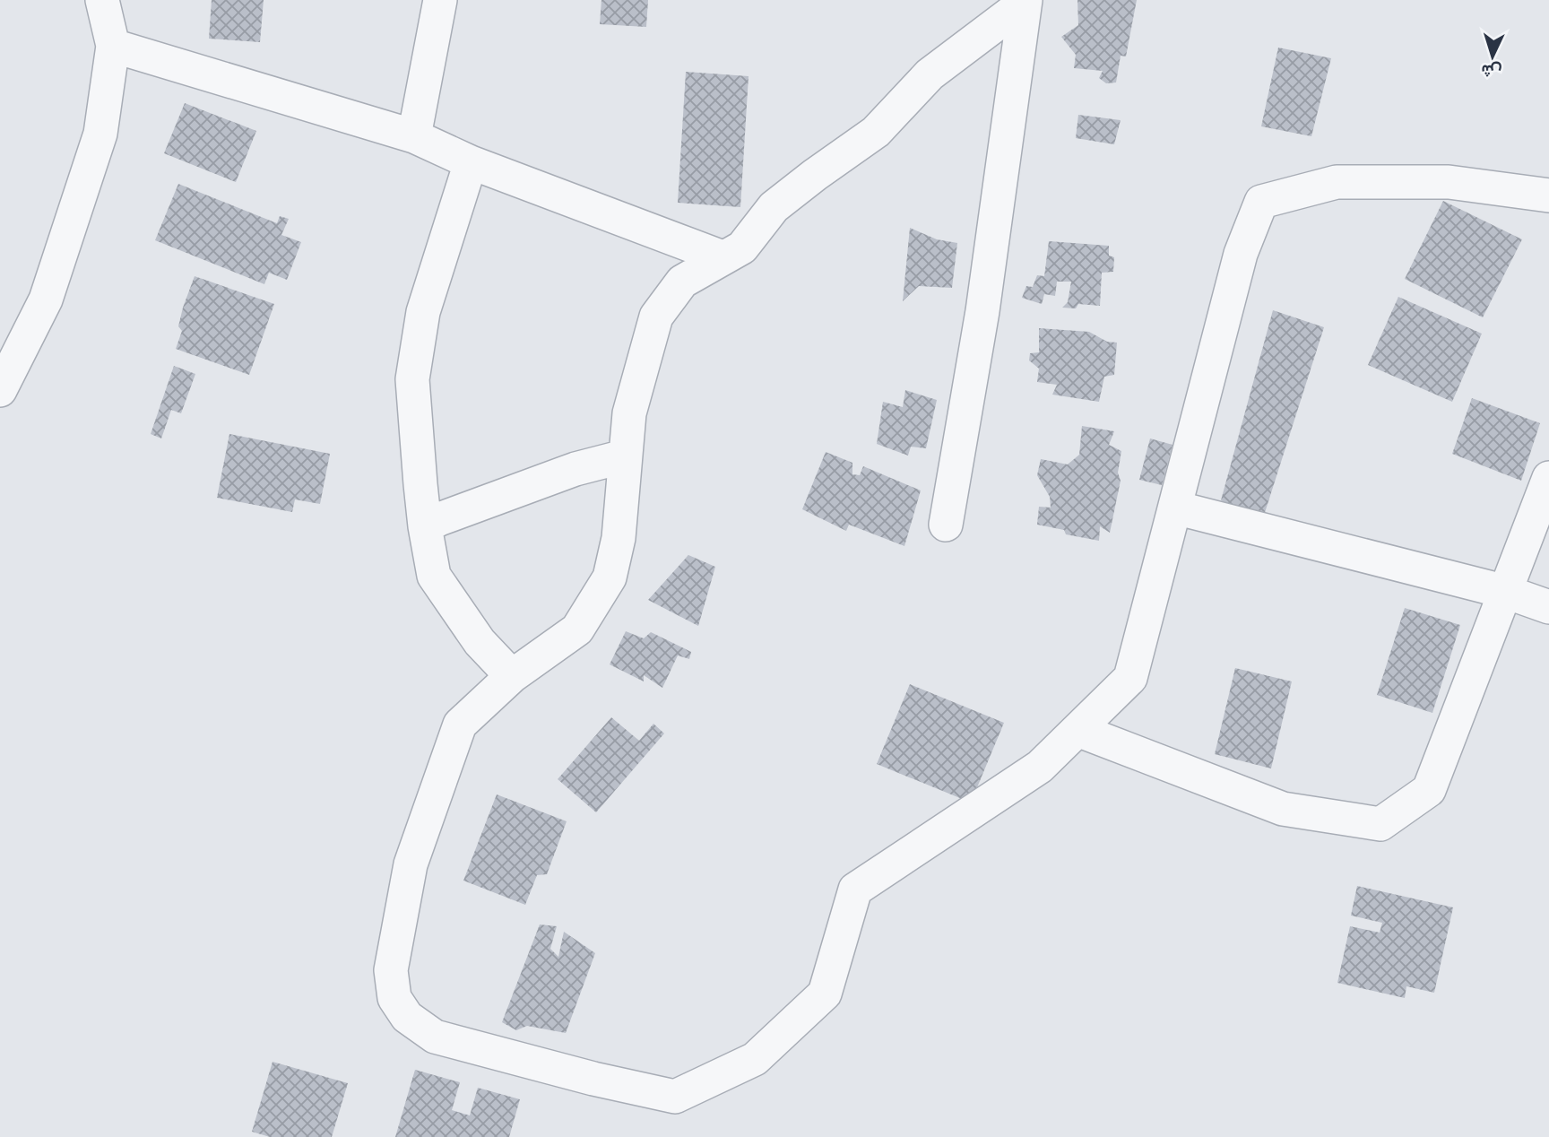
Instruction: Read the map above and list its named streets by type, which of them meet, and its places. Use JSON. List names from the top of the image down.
{
  "north": "bottom"
}
